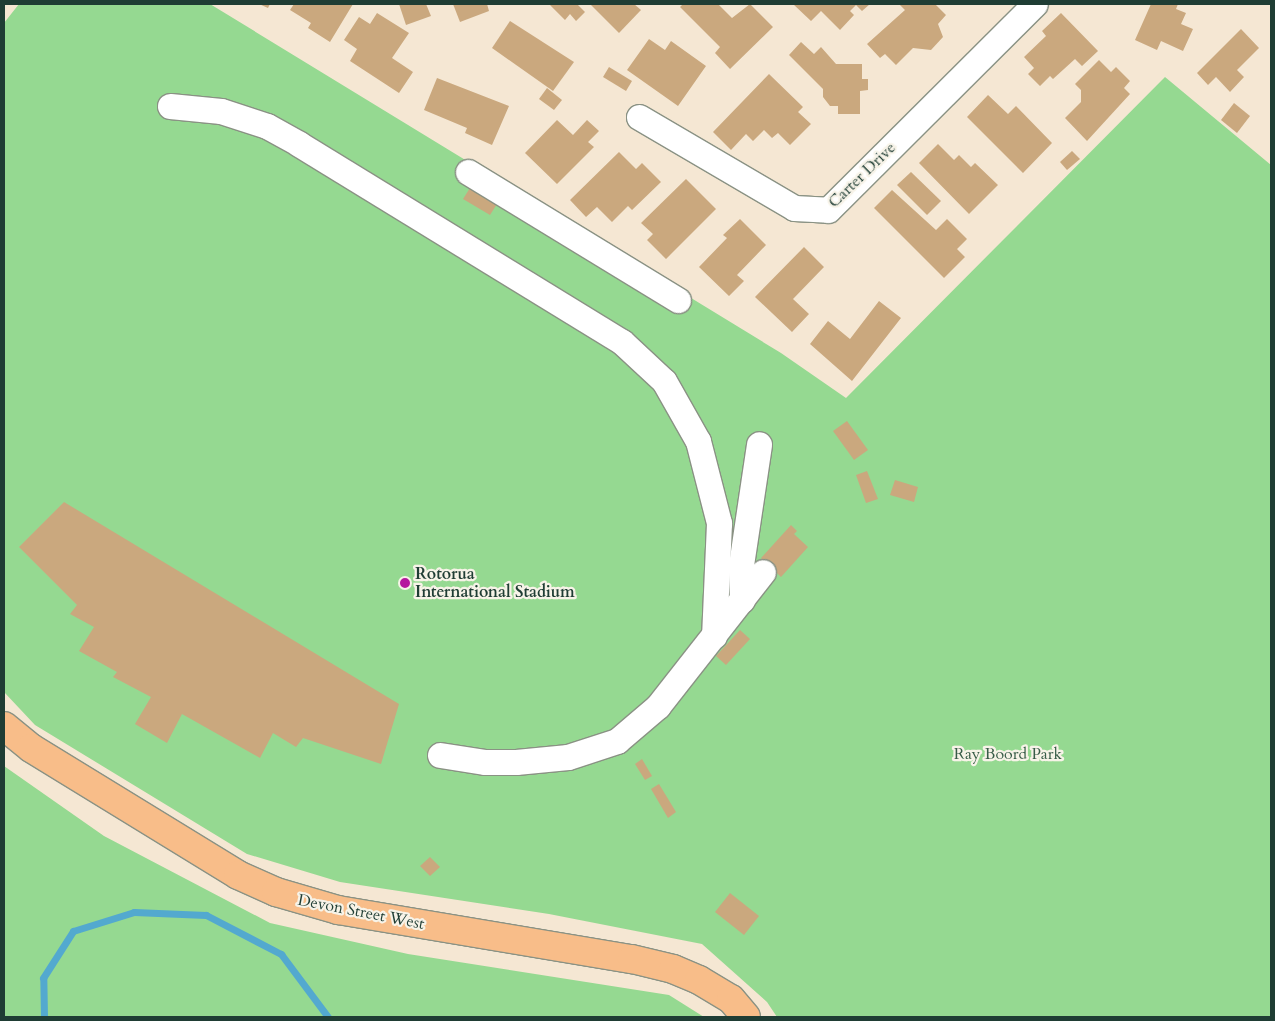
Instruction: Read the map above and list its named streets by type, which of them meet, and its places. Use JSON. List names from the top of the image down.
{
  "streets": {
    "main road": ["Devon Street West"],
    "street": ["Carter Drive"]
  },
  "parks": ["Ray Boord Park"],
  "places": ["Rotorua International Stadium"]
}
